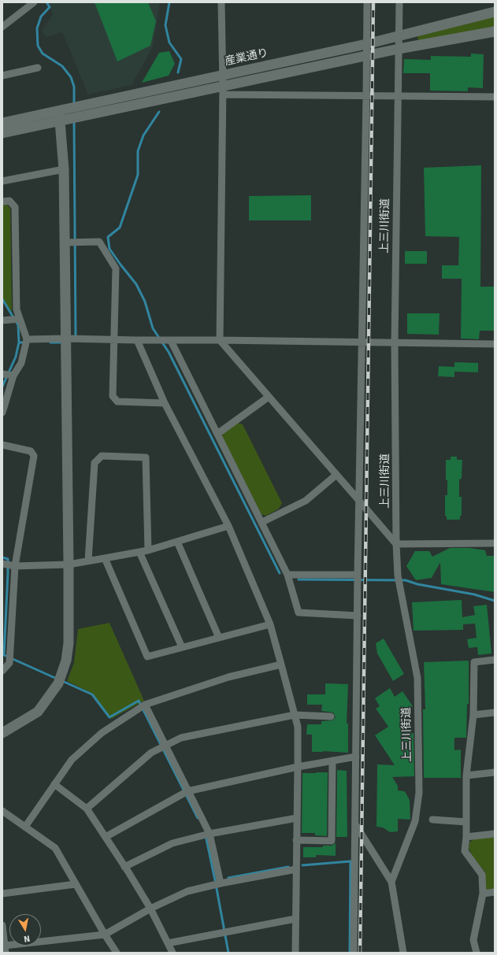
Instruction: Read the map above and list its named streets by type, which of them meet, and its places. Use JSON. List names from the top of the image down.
{
  "streets": {
    "street": ["産業通り", "上三川街道"]
  },
  "crossings": [
    ["産業通り", "上三川街道"]
  ],
  "north": "bottom"
}
